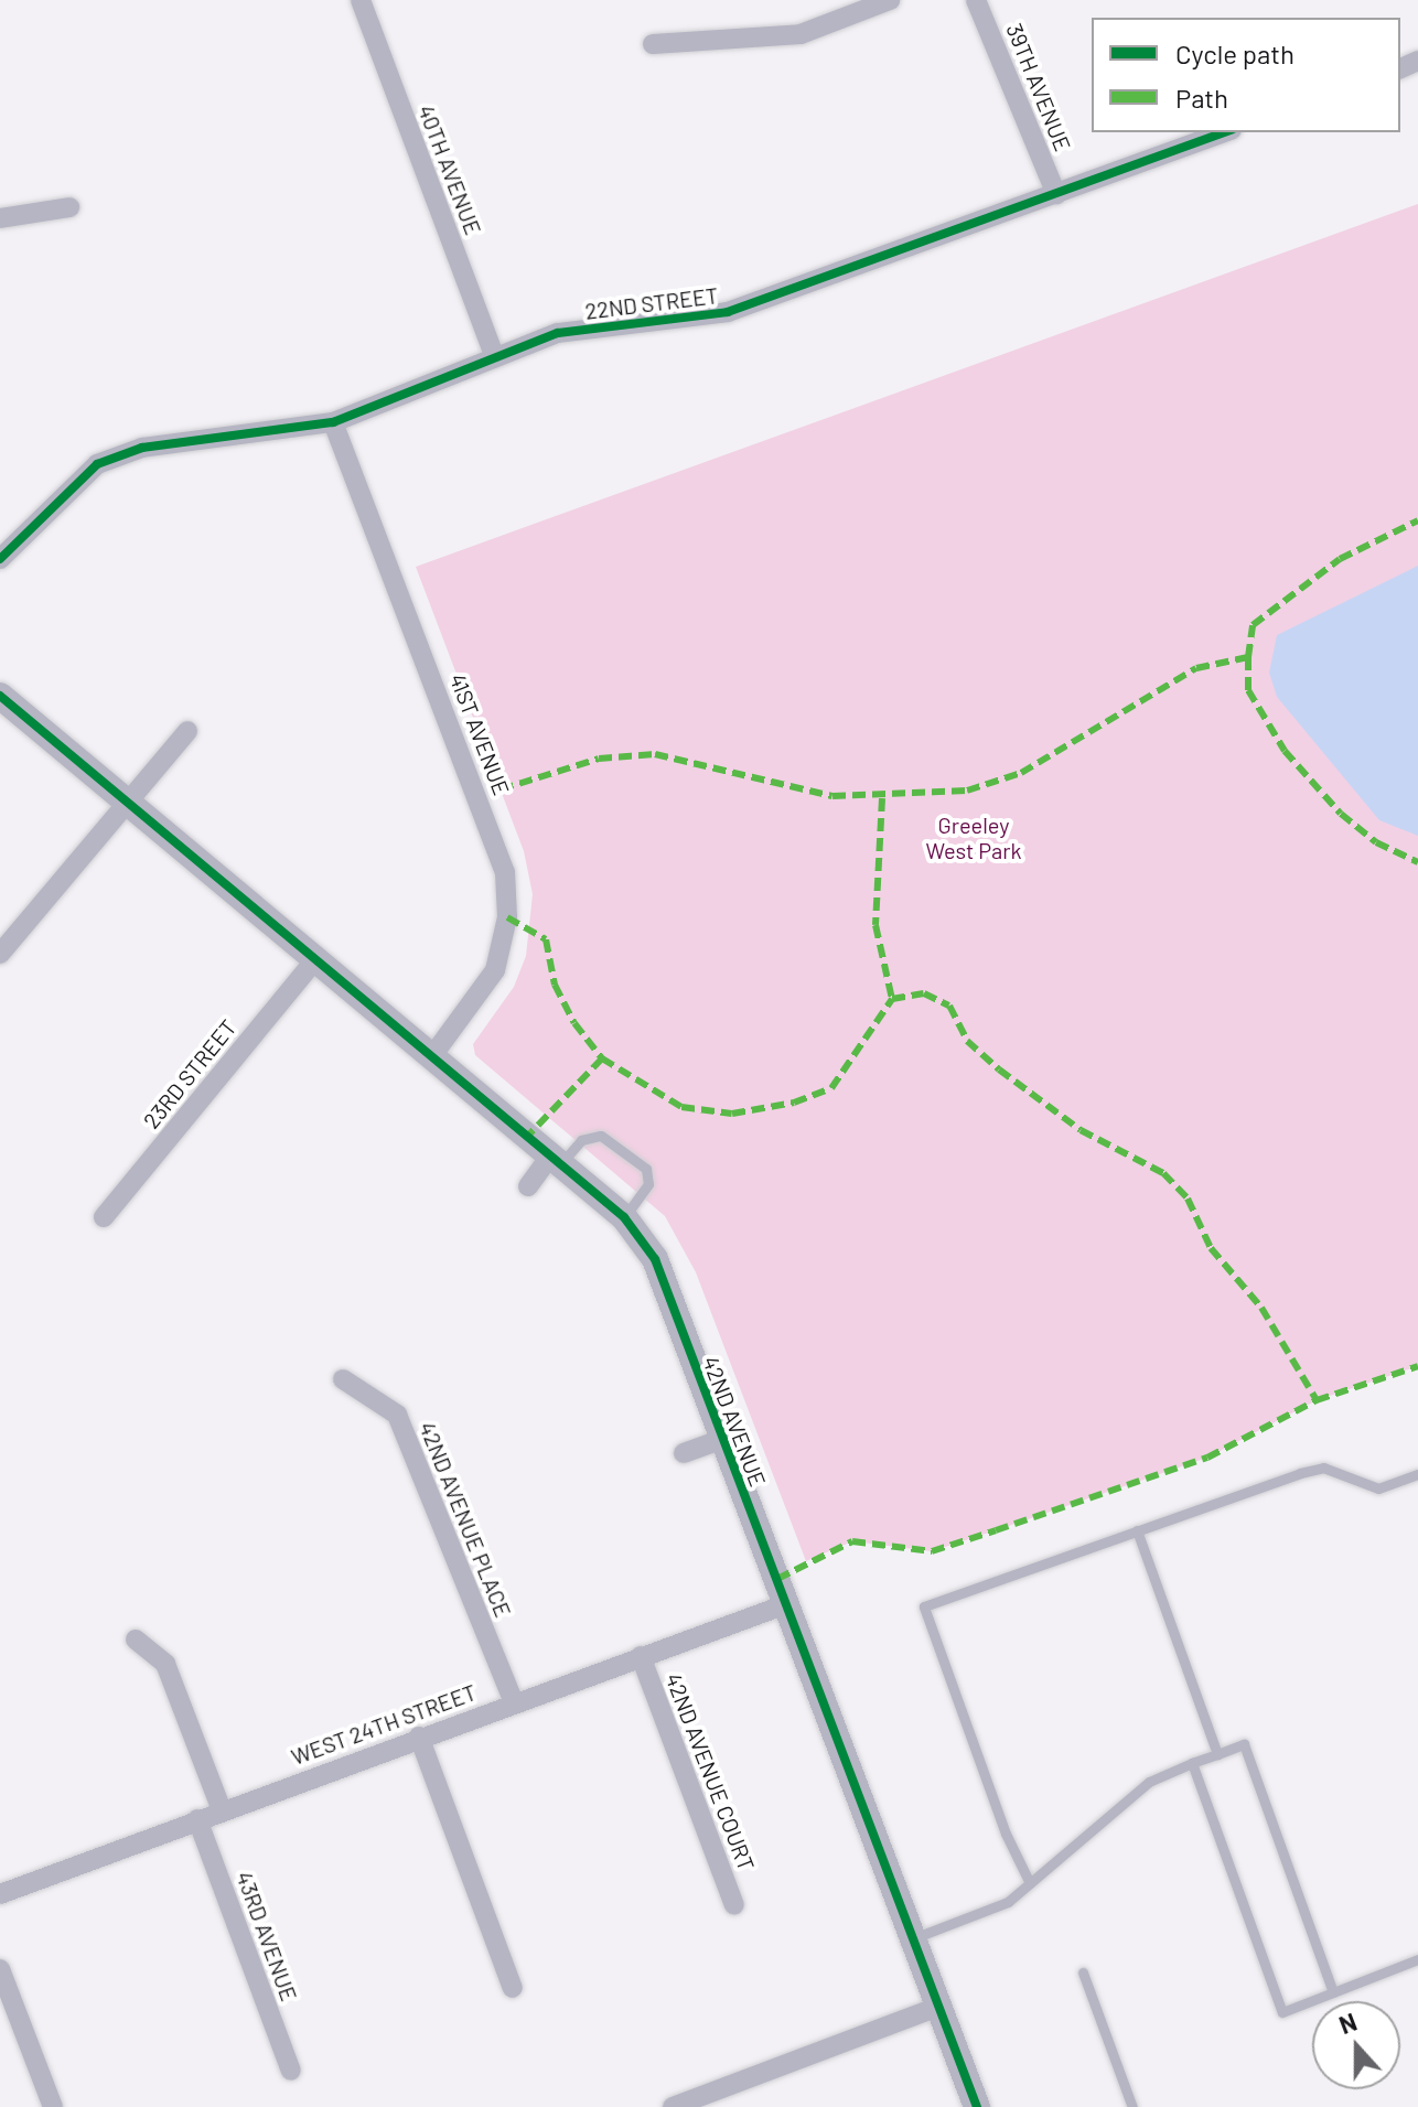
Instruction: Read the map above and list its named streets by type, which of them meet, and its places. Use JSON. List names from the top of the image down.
{
  "streets": {
    "street": [
      "39TH AVENUE",
      "40TH AVENUE",
      "22ND STREET",
      "41ST AVENUE",
      "23RD STREET",
      "42ND AVENUE",
      "42ND AVENUE PLACE",
      "WEST 24TH STREET",
      "42ND AVENUE COURT",
      "43RD AVENUE"
    ]
  },
  "crossings": [
    ["39TH AVENUE", "22ND STREET"],
    ["40TH AVENUE", "22ND STREET"],
    ["22ND STREET", "41ST AVENUE"],
    ["41ST AVENUE", "42ND AVENUE"],
    ["23RD STREET", "42ND AVENUE"],
    ["42ND AVENUE", "WEST 24TH STREET"],
    ["42ND AVENUE PLACE", "WEST 24TH STREET"],
    ["WEST 24TH STREET", "42ND AVENUE COURT"],
    ["WEST 24TH STREET", "43RD AVENUE"]
  ],
  "parks": ["Greeley West Park"],
  "legend": ["Cycle path", "Path"],
  "north": "top"
}
